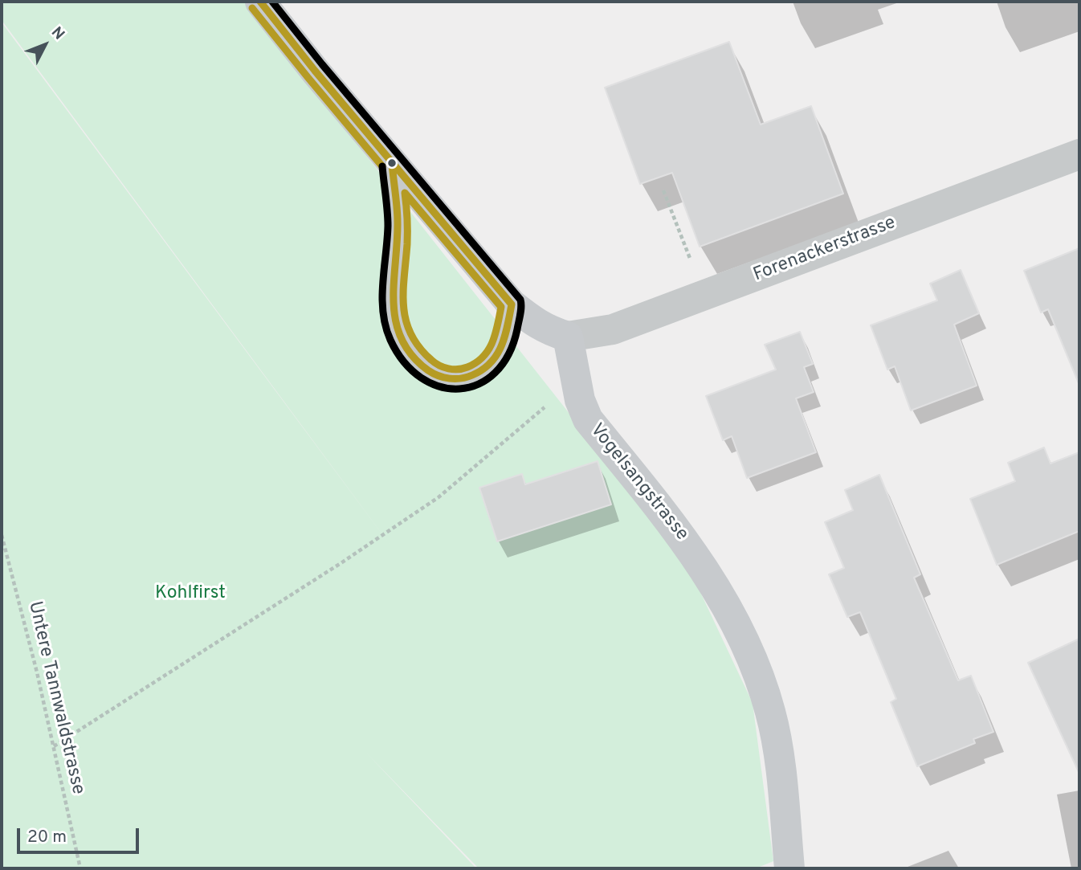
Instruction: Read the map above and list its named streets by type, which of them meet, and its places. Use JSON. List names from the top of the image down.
{
  "streets": {
    "street": ["Forenackerstrasse", "Vogelsangstrasse"],
    "path": ["Untere Tannwaldstrasse"]
  },
  "crossings": [
    ["Forenackerstrasse", "Vogelsangstrasse"]
  ],
  "parks": ["Kohlfirst"],
  "scale_bar": "20 m",
  "north": "top right"
}
